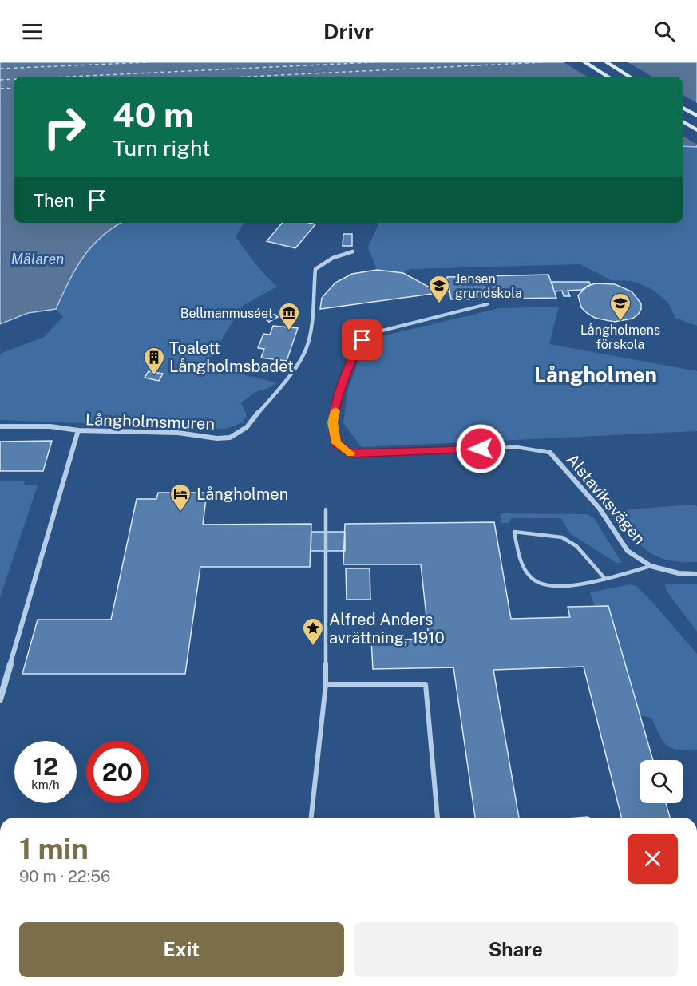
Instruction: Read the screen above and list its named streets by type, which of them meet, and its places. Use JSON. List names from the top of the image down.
{
  "streets": {
    "street": ["Långholmsmuren", "Alstaviksvägen"]
  },
  "districts": ["Långholmen"],
  "water": ["Mälaren"],
  "places": {
    "school or university": ["Jensen grundskola", "Långholmens förskola"],
    "museum": ["Bellmanmuséet"],
    "building": ["Toalett Långholmsbadet"],
    "hotel": ["Långholmen"],
    "place": ["Alfred Anders avrättning, 1910"]
  },
  "page": {
    "header": "Drivr",
    "turn": ["40 m", "Turn right"],
    "then": "Then",
    "speed": "12 km/h",
    "limit": "20",
    "heading": ["1 min", "90 m · 22:56"],
    "buttons": ["Exit", "Share"]
  }
}
